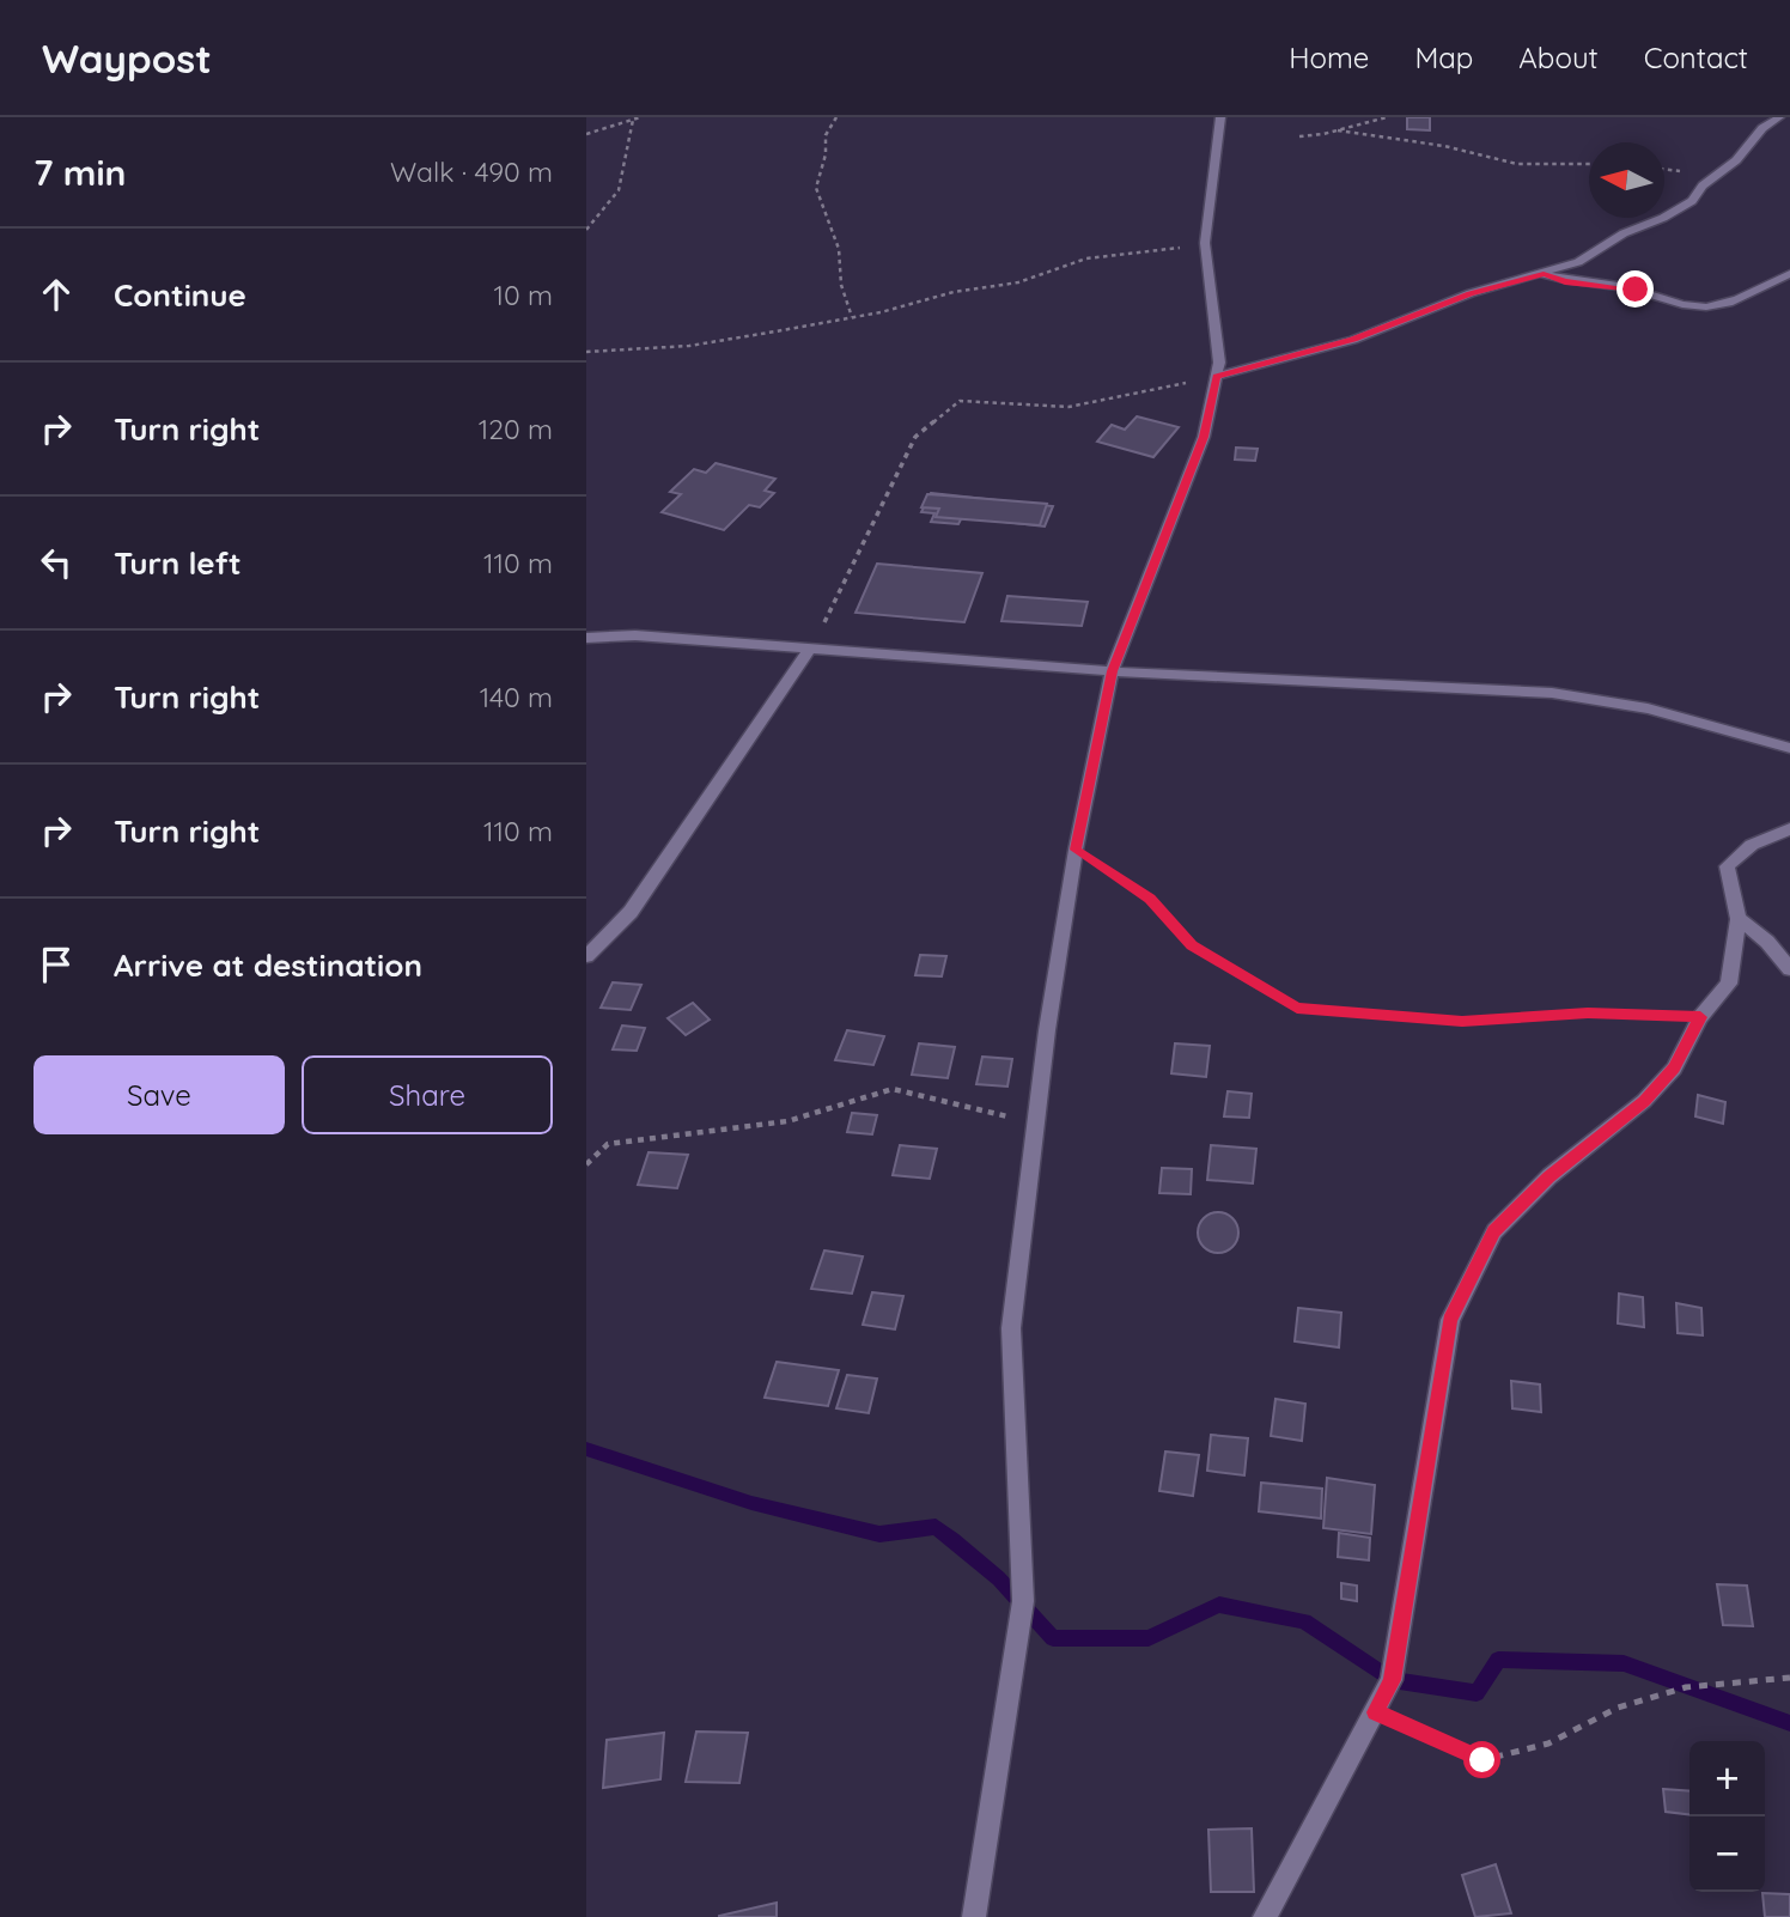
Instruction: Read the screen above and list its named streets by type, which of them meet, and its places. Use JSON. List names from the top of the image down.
{
  "north": "left",
  "page": {
    "header": "Waypost",
    "nav": [
      "Home",
      "Map",
      "About",
      "Contact"
    ],
    "heading": ["7 min", "Walk · 490 m"],
    "list": [
      ["Continue", "10 m"],
      ["Turn right", "120 m"],
      ["Turn left", "110 m"],
      ["Turn right", "140 m"],
      ["Turn right", "110 m"],
      "Arrive at destination"
    ],
    "buttons": ["Save", "Share"],
    "map_buttons": ["+", "−"]
  }
}
